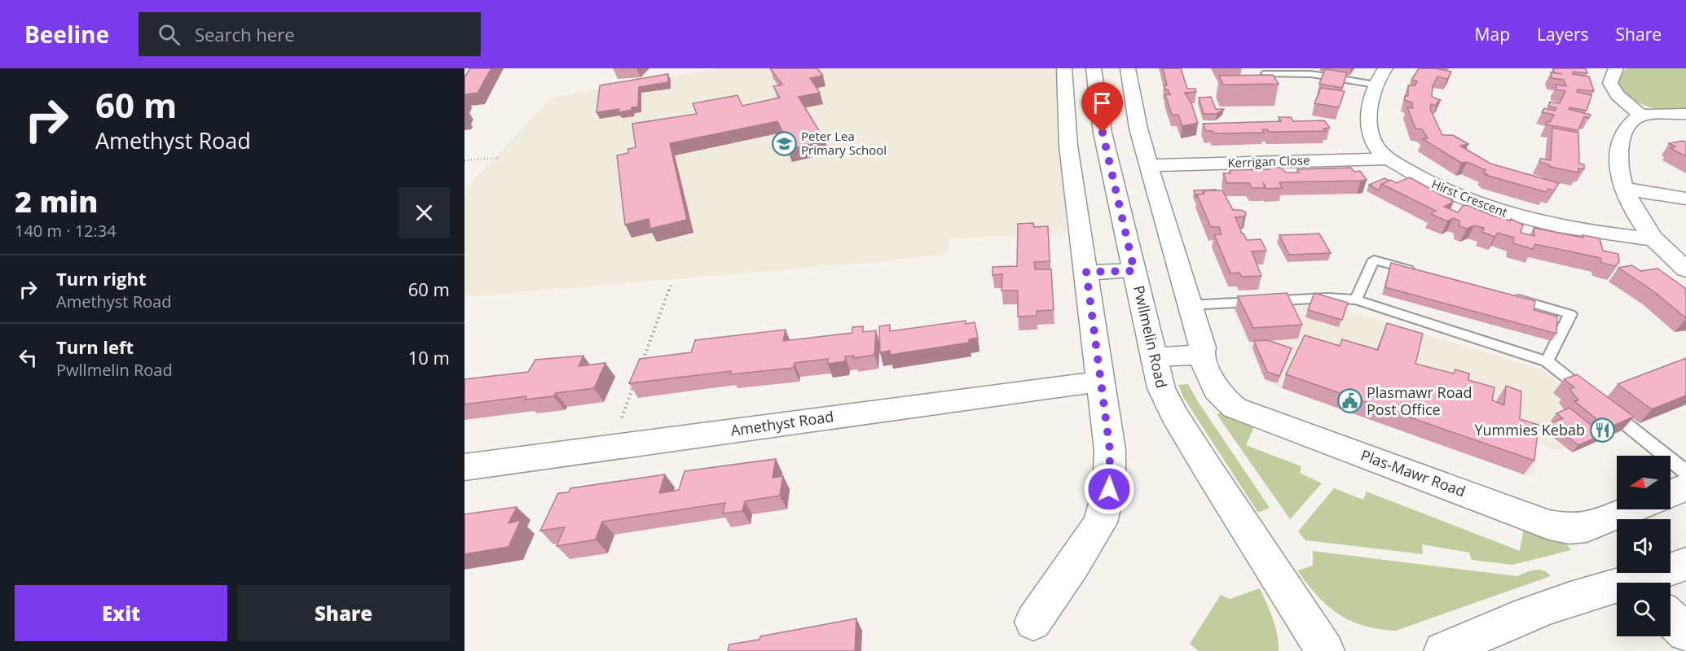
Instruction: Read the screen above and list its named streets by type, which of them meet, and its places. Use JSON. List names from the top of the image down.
{
  "streets": {
    "street": [
      "Kerrigan Close",
      "Hirst Crescent",
      "Pwllmelin Road",
      "Amethyst Road",
      "Plas-Mawr Road"
    ]
  },
  "crossings": [
    ["Kerrigan Close", "Hirst Crescent"]
  ],
  "places": {
    "school or university": ["Peter Lea Primary School"],
    "public building": ["Plasmawr Road Post Office"],
    "restaurant": ["Yummies Kebab"]
  },
  "north": "left",
  "page": {
    "header": "Beeline",
    "search": "Search here",
    "nav": ["Map", "Layers", "Share"],
    "turn": ["60 m", "Amethyst Road"],
    "heading": ["2 min", "140 m · 12:34"],
    "list": [
      {
        "name": "Turn right",
        "note": "Amethyst Road",
        "value": "60 m"
      },
      {
        "name": "Turn left",
        "note": "Pwllmelin Road",
        "value": "10 m"
      }
    ],
    "buttons": ["Exit", "Share"]
  }
}
